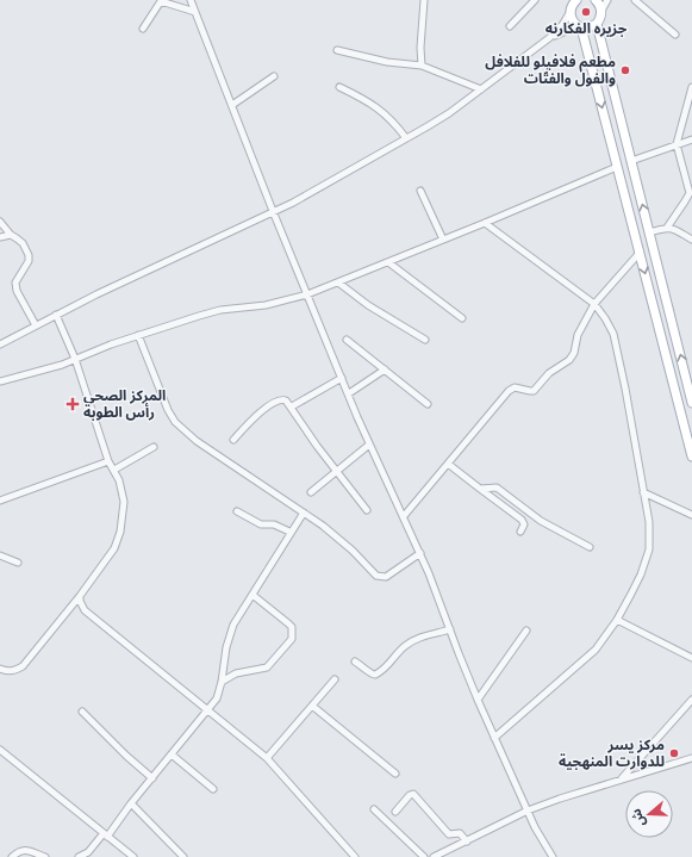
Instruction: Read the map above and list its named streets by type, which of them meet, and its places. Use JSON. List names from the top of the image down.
{
  "places": {
    "other": ["جزيره الفكارنه", "مطعم فلافيلو للفلافل والفول والفتّات", "مركز يسر للدوارت المنهجية"],
    "health": ["المركز الصحي رأس الطوبة"]
  },
  "north": "left"
}
